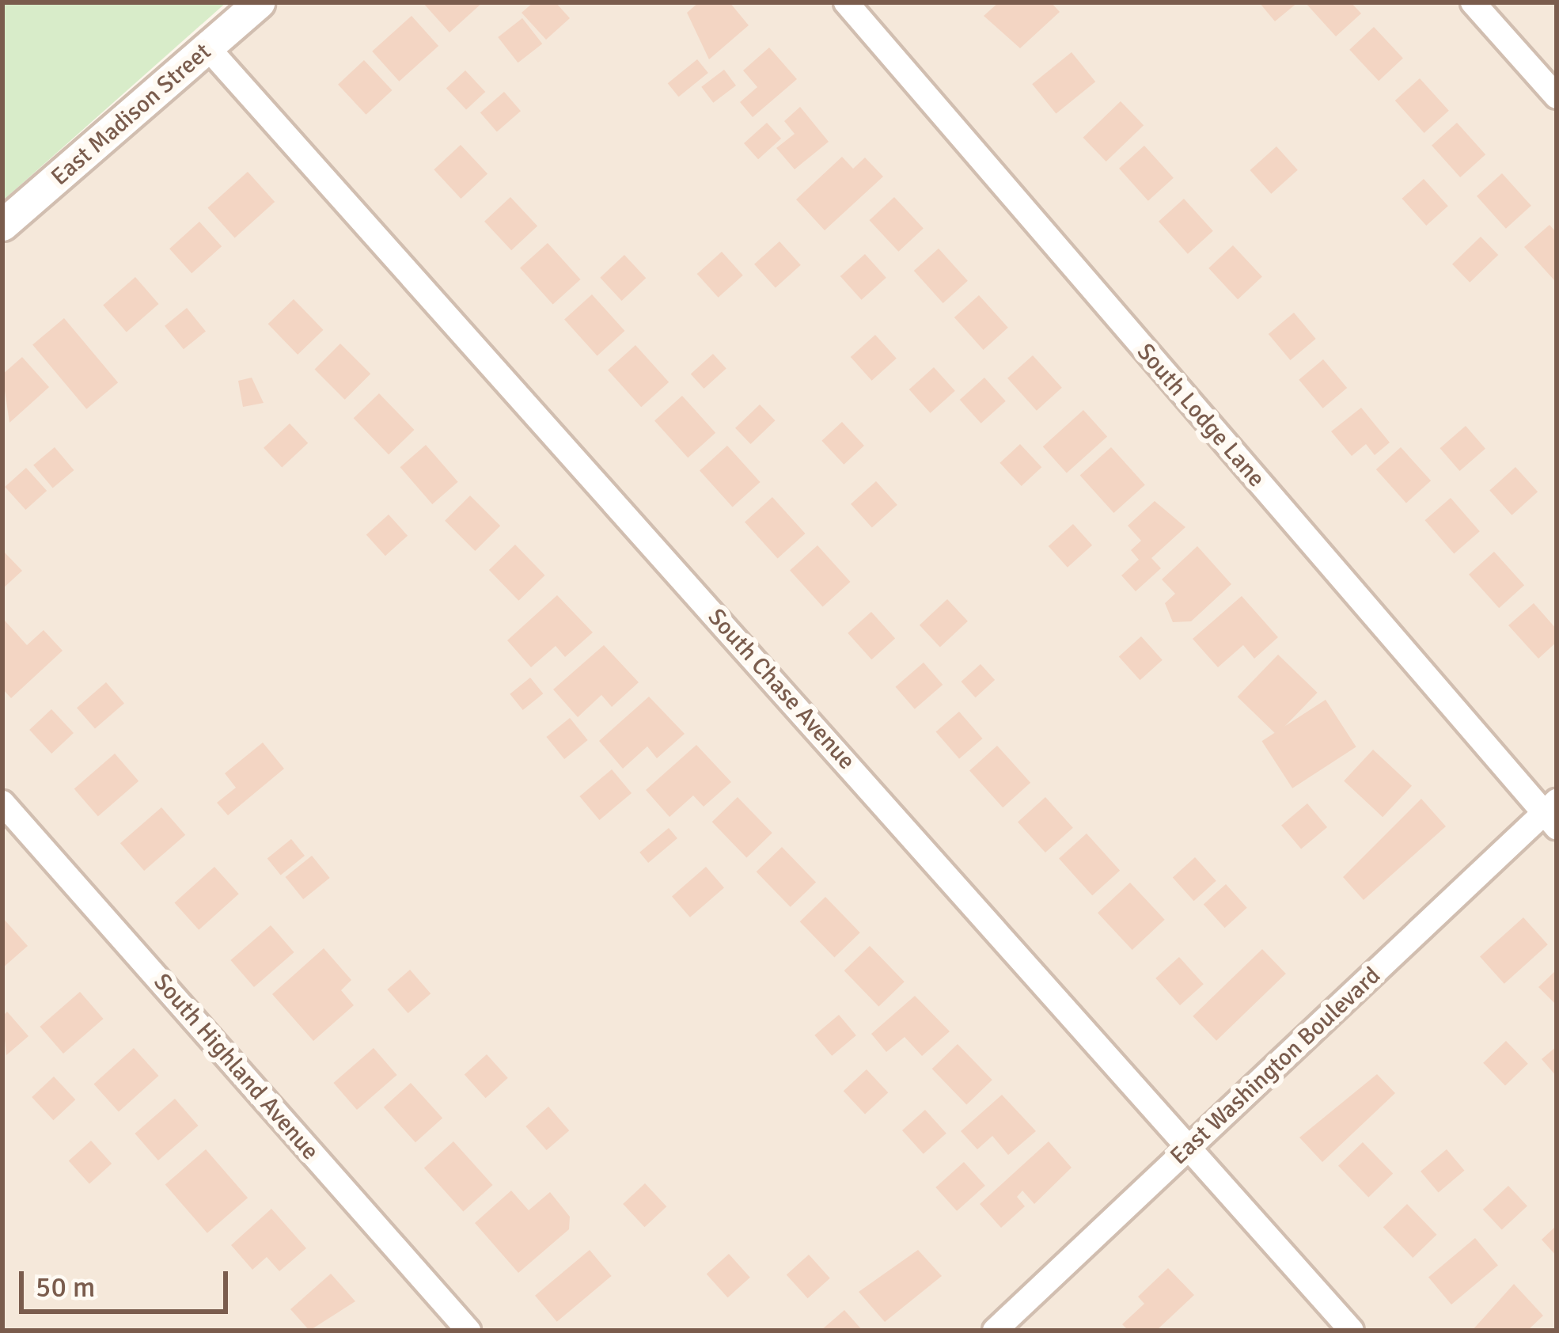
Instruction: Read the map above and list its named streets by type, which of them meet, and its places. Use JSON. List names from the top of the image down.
{
  "streets": {
    "street": [
      "East Madison Street",
      "South Lodge Lane",
      "South Chase Avenue",
      "East Washington Boulevard",
      "South Highland Avenue"
    ]
  },
  "crossings": [
    ["East Madison Street", "South Chase Avenue"],
    ["South Lodge Lane", "East Washington Boulevard"],
    ["South Chase Avenue", "East Washington Boulevard"]
  ],
  "scale_bar": "50 m"
}
